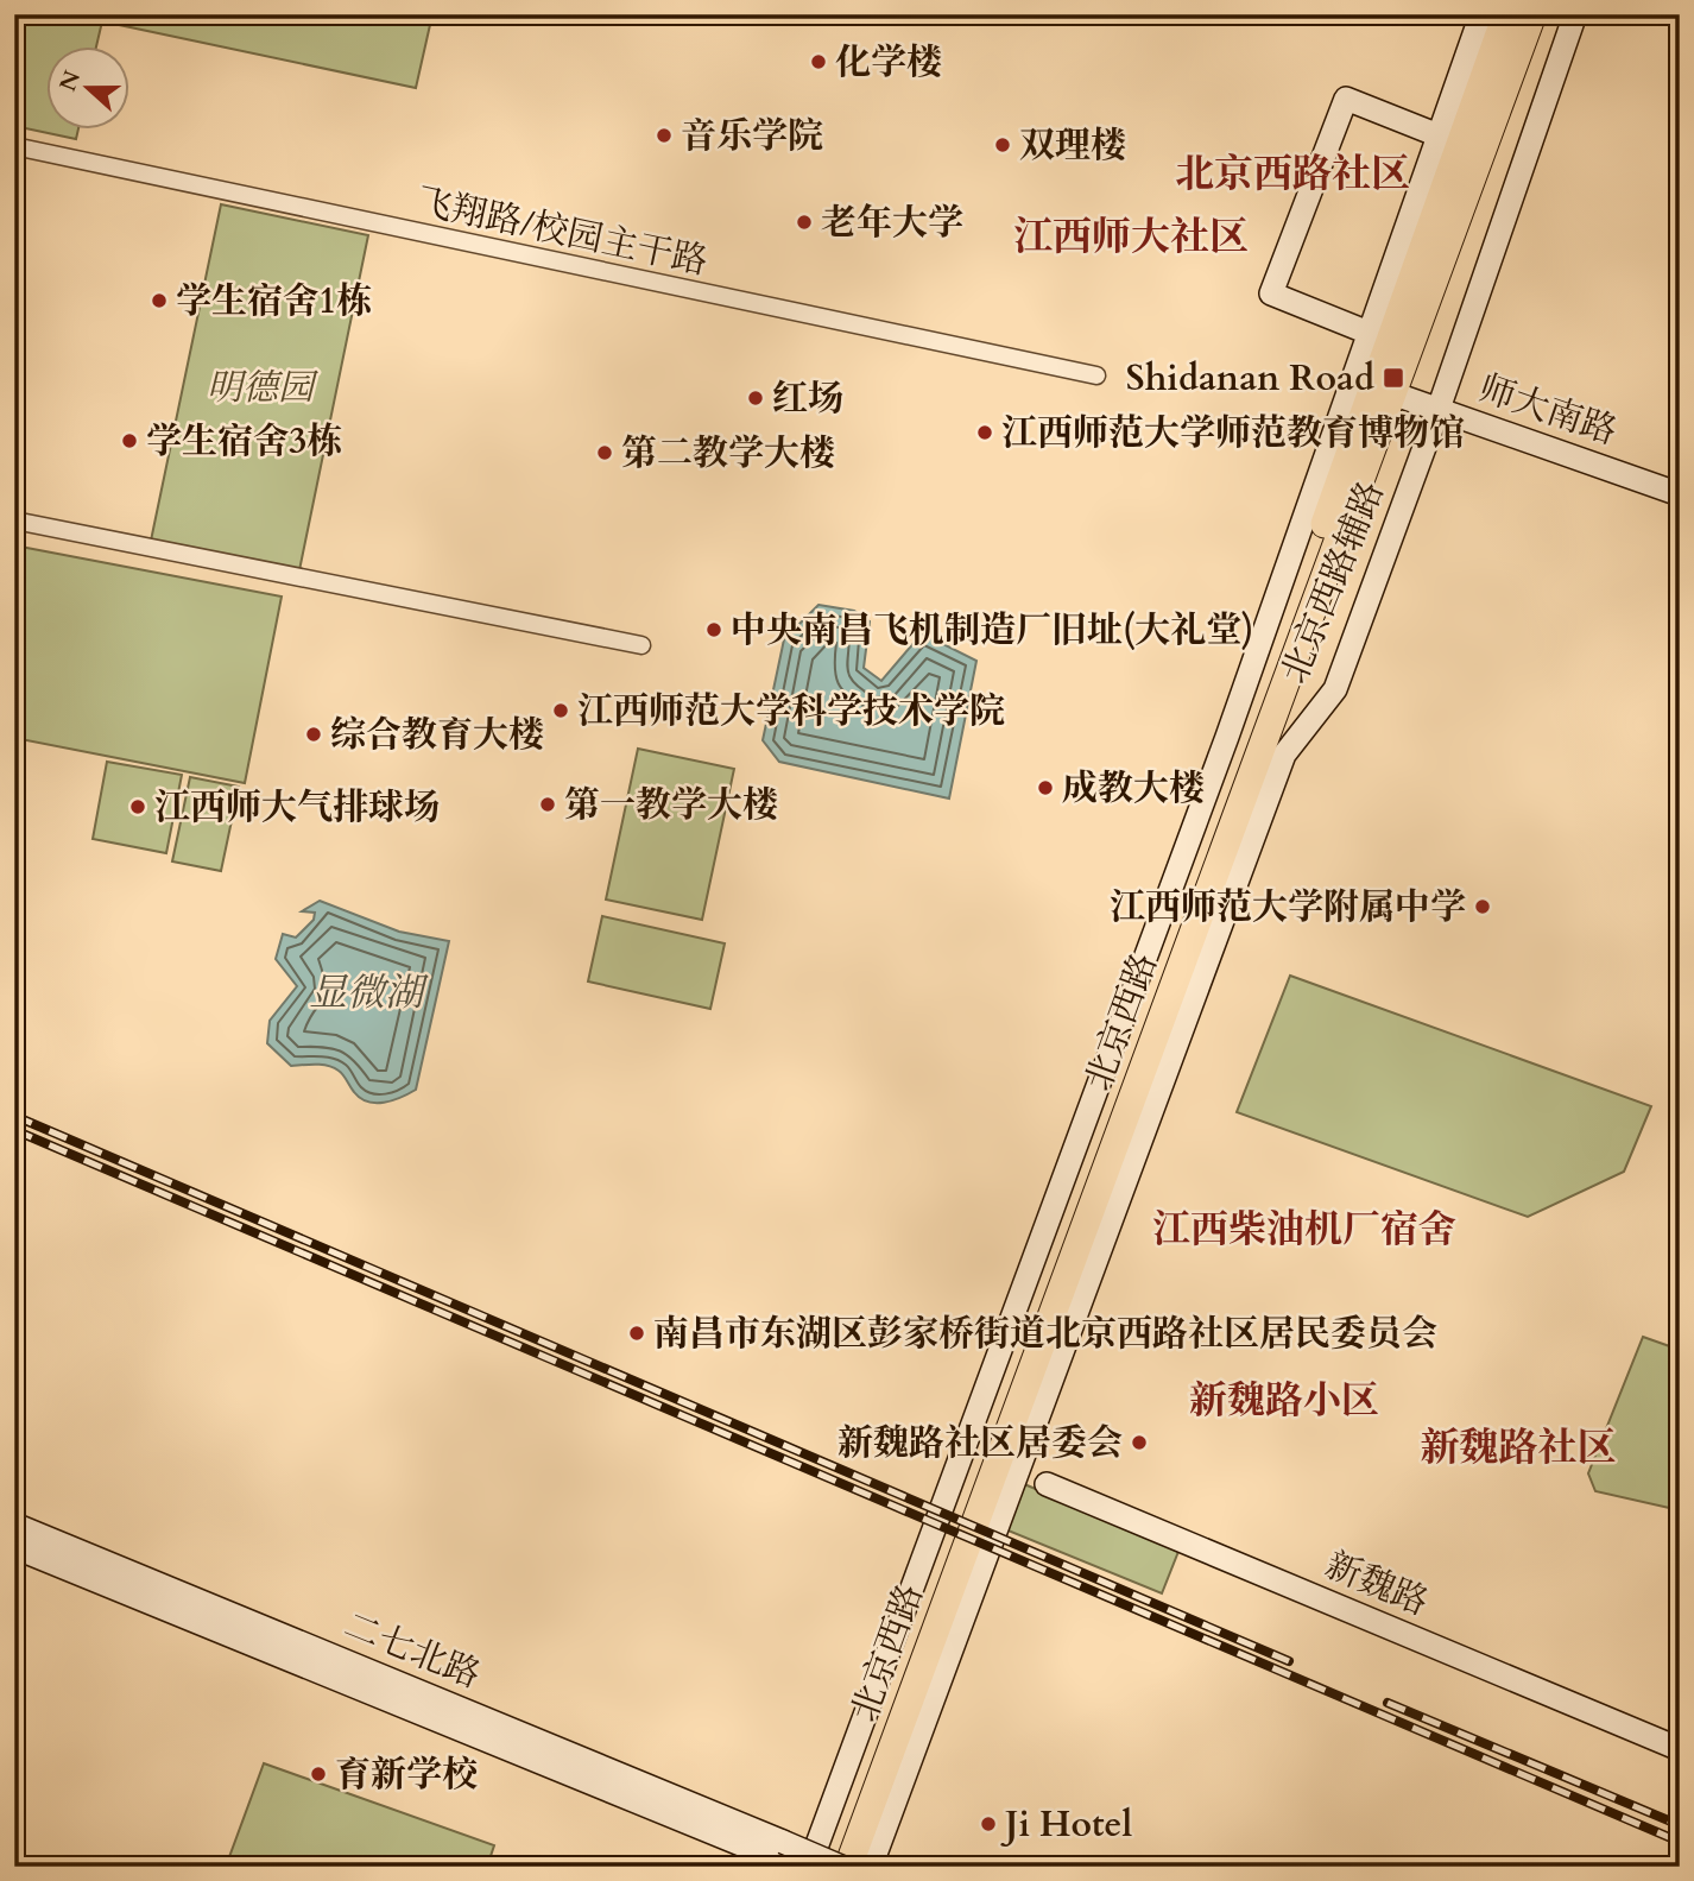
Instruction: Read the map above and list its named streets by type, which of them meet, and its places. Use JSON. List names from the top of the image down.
{
  "streets": {
    "main road": [
      "师大南路",
      "北京西路辅路",
      "北京西路",
      "新魏路",
      "二七北路"
    ],
    "street": ["飞翔路/校园主干路"]
  },
  "crossings": [
    ["师大南路", "北京西路辅路"],
    ["师大南路", "北京西路"]
  ],
  "districts": [
    "北京西路社区",
    "江西师大社区",
    "江西柴油机厂宿舍",
    "新魏路小区",
    "新魏路社区"
  ],
  "water": ["显微湖"],
  "parks": ["明德园"],
  "places": {
    "other": [
      "化学楼",
      "音乐学院",
      "双理楼",
      "老年大学",
      "学生宿舍1栋",
      "红场",
      "江西师范大学师范教育博物馆",
      "学生宿舍3栋",
      "第二教学大楼",
      "中央南昌飞机制造厂旧址(大礼堂)",
      "江西师范大学科学技术学院",
      "综合教育大楼",
      "成教大楼",
      "第一教学大楼",
      "江西师大气排球场",
      "江西师范大学附属中学",
      "南昌市东湖区彭家桥街道北京西路社区居民委员会",
      "新魏路社区居委会",
      "育新学校",
      "Ji Hotel"
    ],
    "transit": ["Shidanan Road"]
  },
  "north": "left"
}
